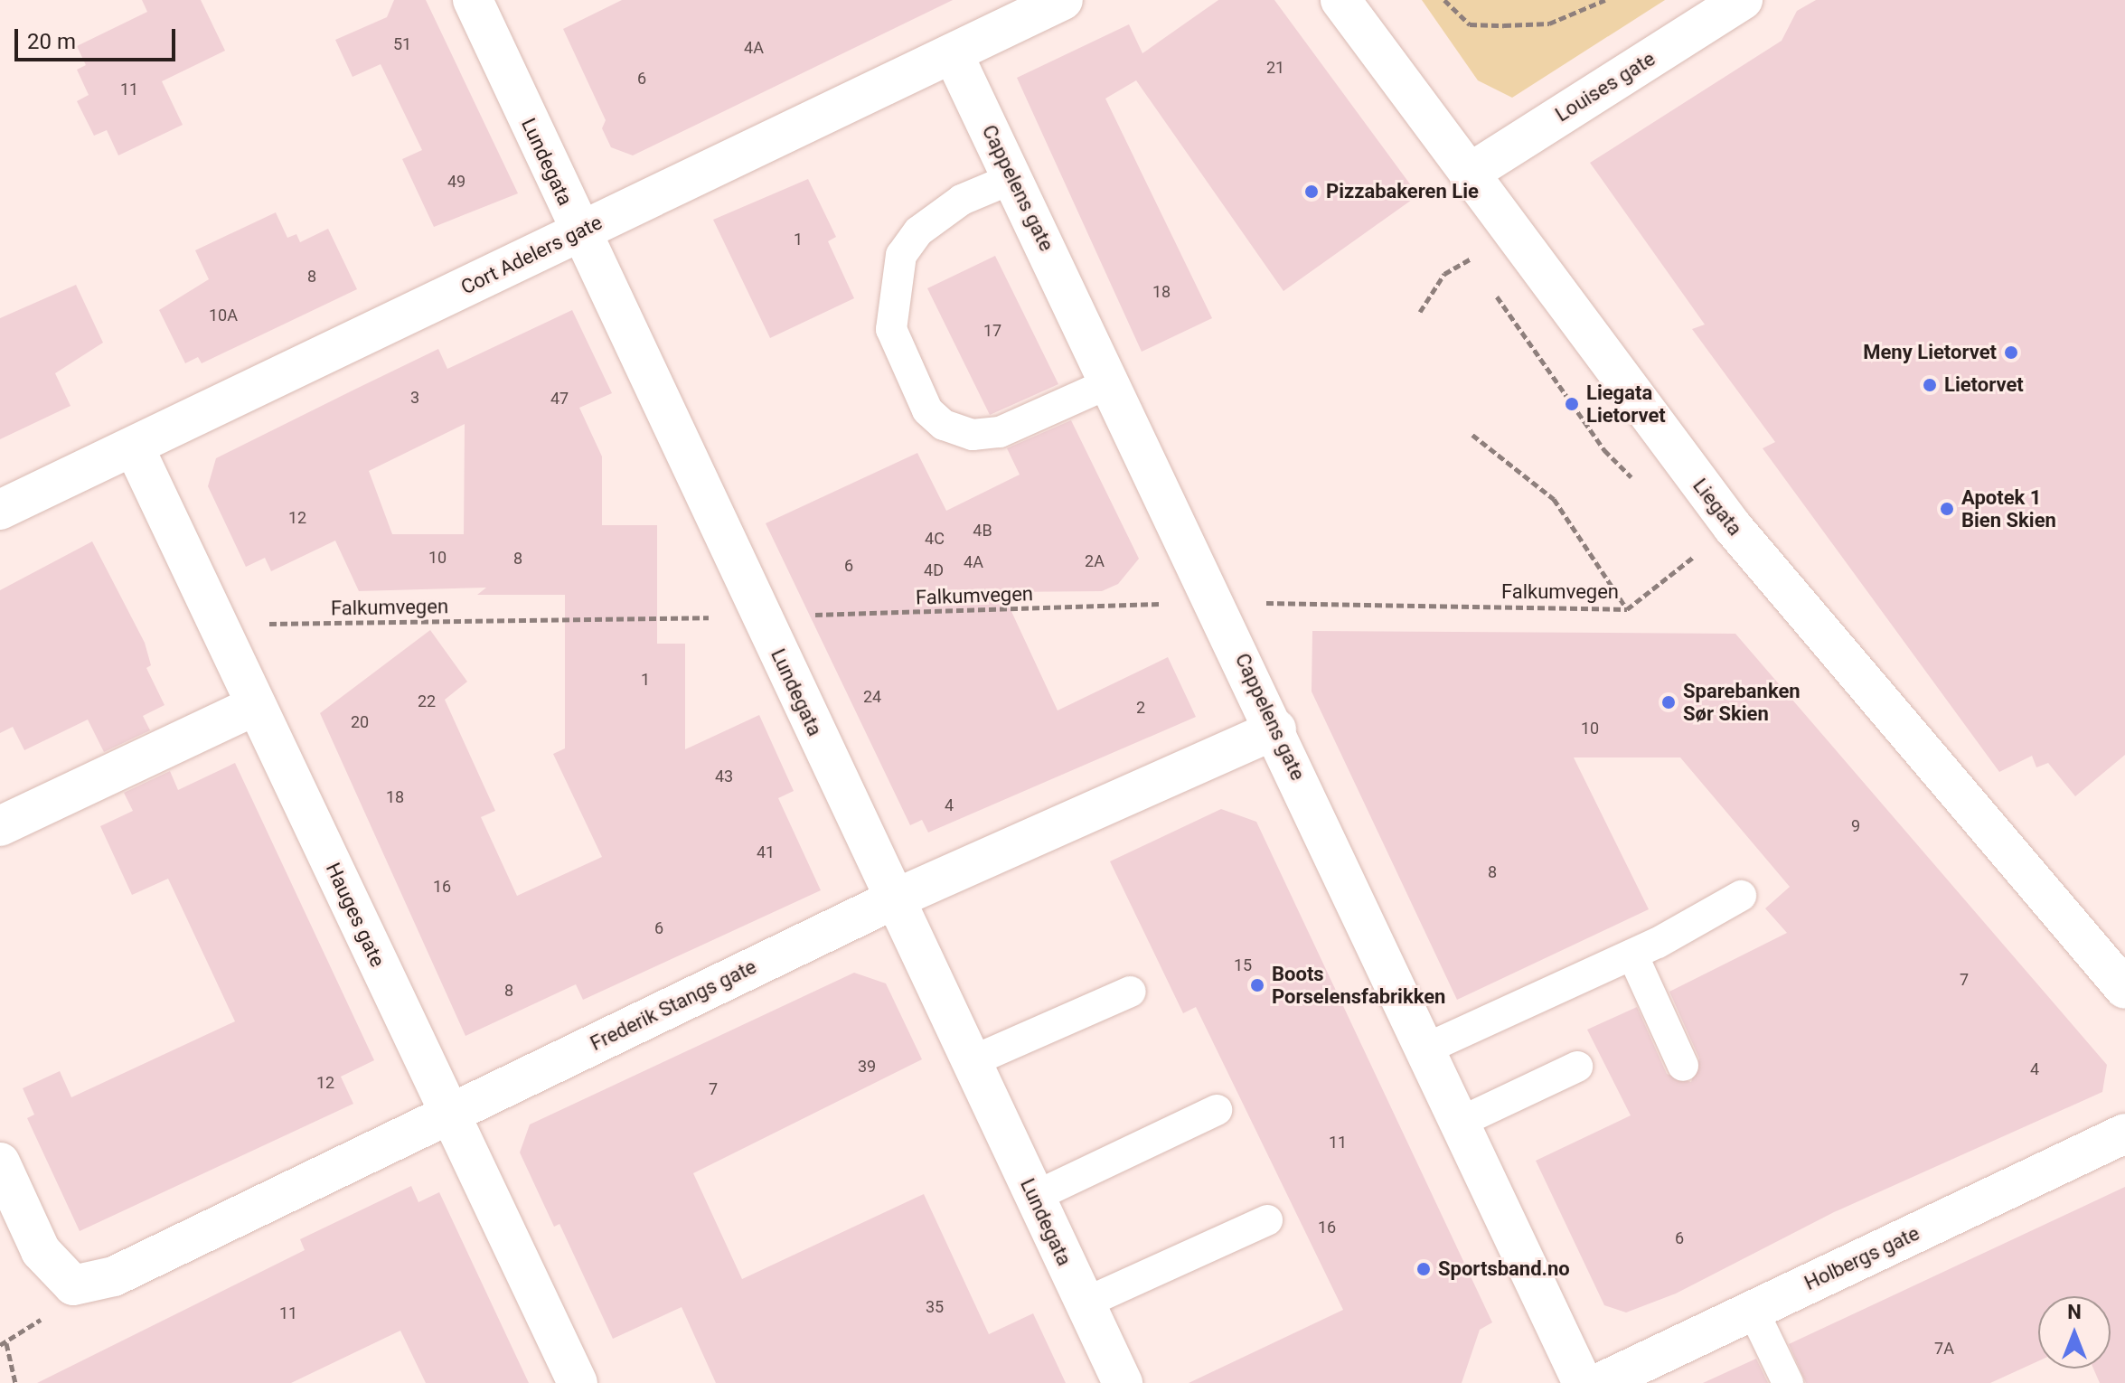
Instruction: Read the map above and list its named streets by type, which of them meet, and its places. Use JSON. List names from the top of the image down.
{
  "streets": {
    "street": [
      "Louises gate",
      "Lundegata",
      "Cappelens gate",
      "Cort Adelers gate",
      "Liegata",
      "Hauges gate",
      "Frederik Stangs gate",
      "Holbergs gate"
    ],
    "path": ["Falkumvegen"]
  },
  "crossings": [
    ["Louises gate", "Liegata"],
    ["Lundegata", "Cort Adelers gate"],
    ["Lundegata", "Falkumvegen"],
    ["Lundegata", "Frederik Stangs gate"],
    ["Cappelens gate", "Cort Adelers gate"],
    ["Cappelens gate", "Falkumvegen"],
    ["Cappelens gate", "Frederik Stangs gate"],
    ["Cort Adelers gate", "Hauges gate"],
    ["Falkumvegen", "Hauges gate"],
    ["Hauges gate", "Frederik Stangs gate"]
  ],
  "places": [
    "Pizzabakeren Lie",
    "Meny Lietorvet",
    "Lietorvet",
    "Liegata Lietorvet",
    "Apotek 1 Bien Skien",
    "Sparebanken Sør Skien",
    "Boots Porselensfabrikken",
    "Sportsband.no"
  ],
  "house_numbers": [
    "51",
    "4A",
    "21",
    "6",
    "11",
    "49",
    "1",
    "8",
    "18",
    "10A",
    "17",
    "3",
    "47",
    "12",
    "4B",
    "4C",
    "10",
    "8",
    "2A",
    "4A",
    "6",
    "4D",
    "1",
    "24",
    "22",
    "2",
    "20",
    "10",
    "43",
    "18",
    "4",
    "9",
    "41",
    "8",
    "16",
    "6",
    "15",
    "7",
    "8",
    "39",
    "4",
    "12",
    "7",
    "11",
    "16",
    "6",
    "35",
    "11",
    "7A"
  ],
  "scale_bar": "20 m",
  "north": "top"
}
